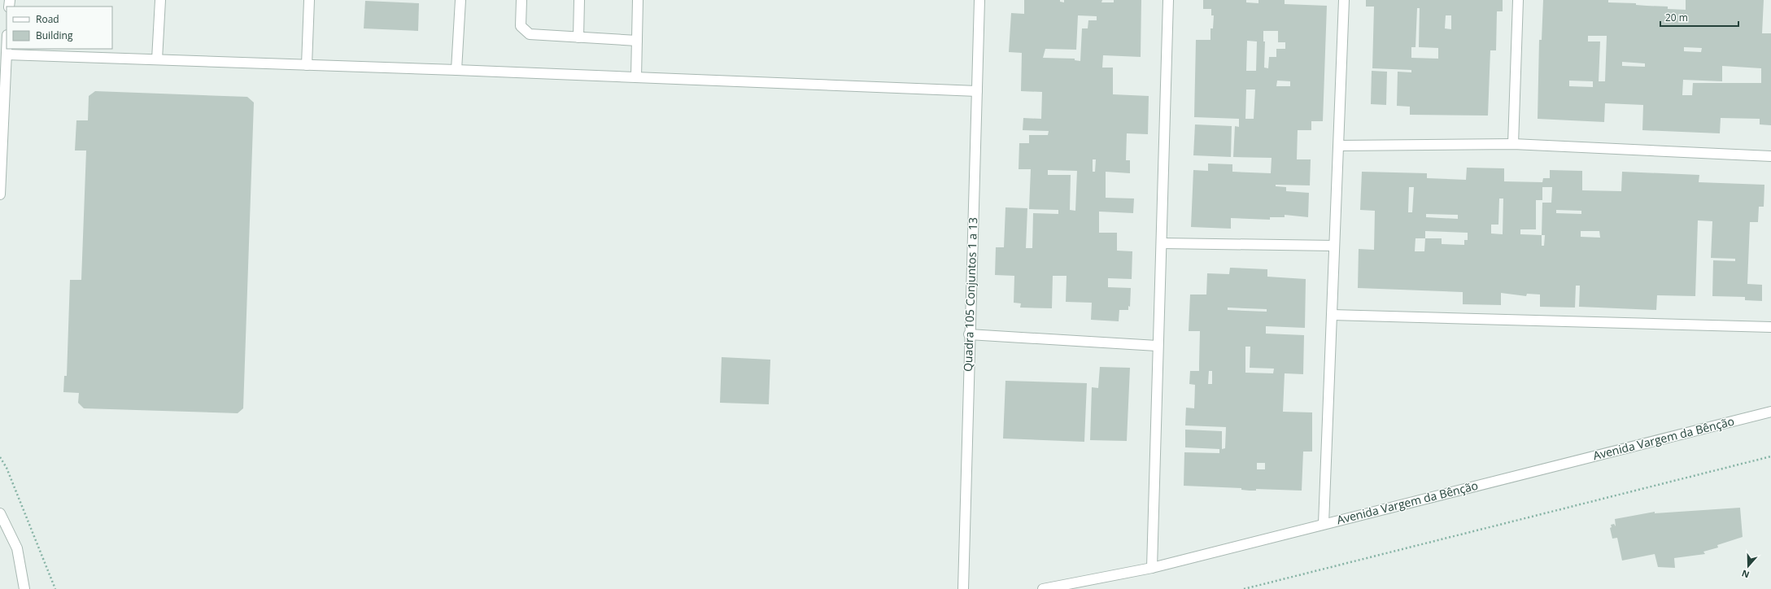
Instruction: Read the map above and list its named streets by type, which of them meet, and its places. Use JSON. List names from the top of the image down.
{
  "streets": {
    "street": ["Quadra 105 Conjuntos 1 a 13", "Avenida Vargem da Bênção"]
  },
  "legend": ["Road", "Building"],
  "scale_bar": "20 m",
  "north": "bottom"
}
